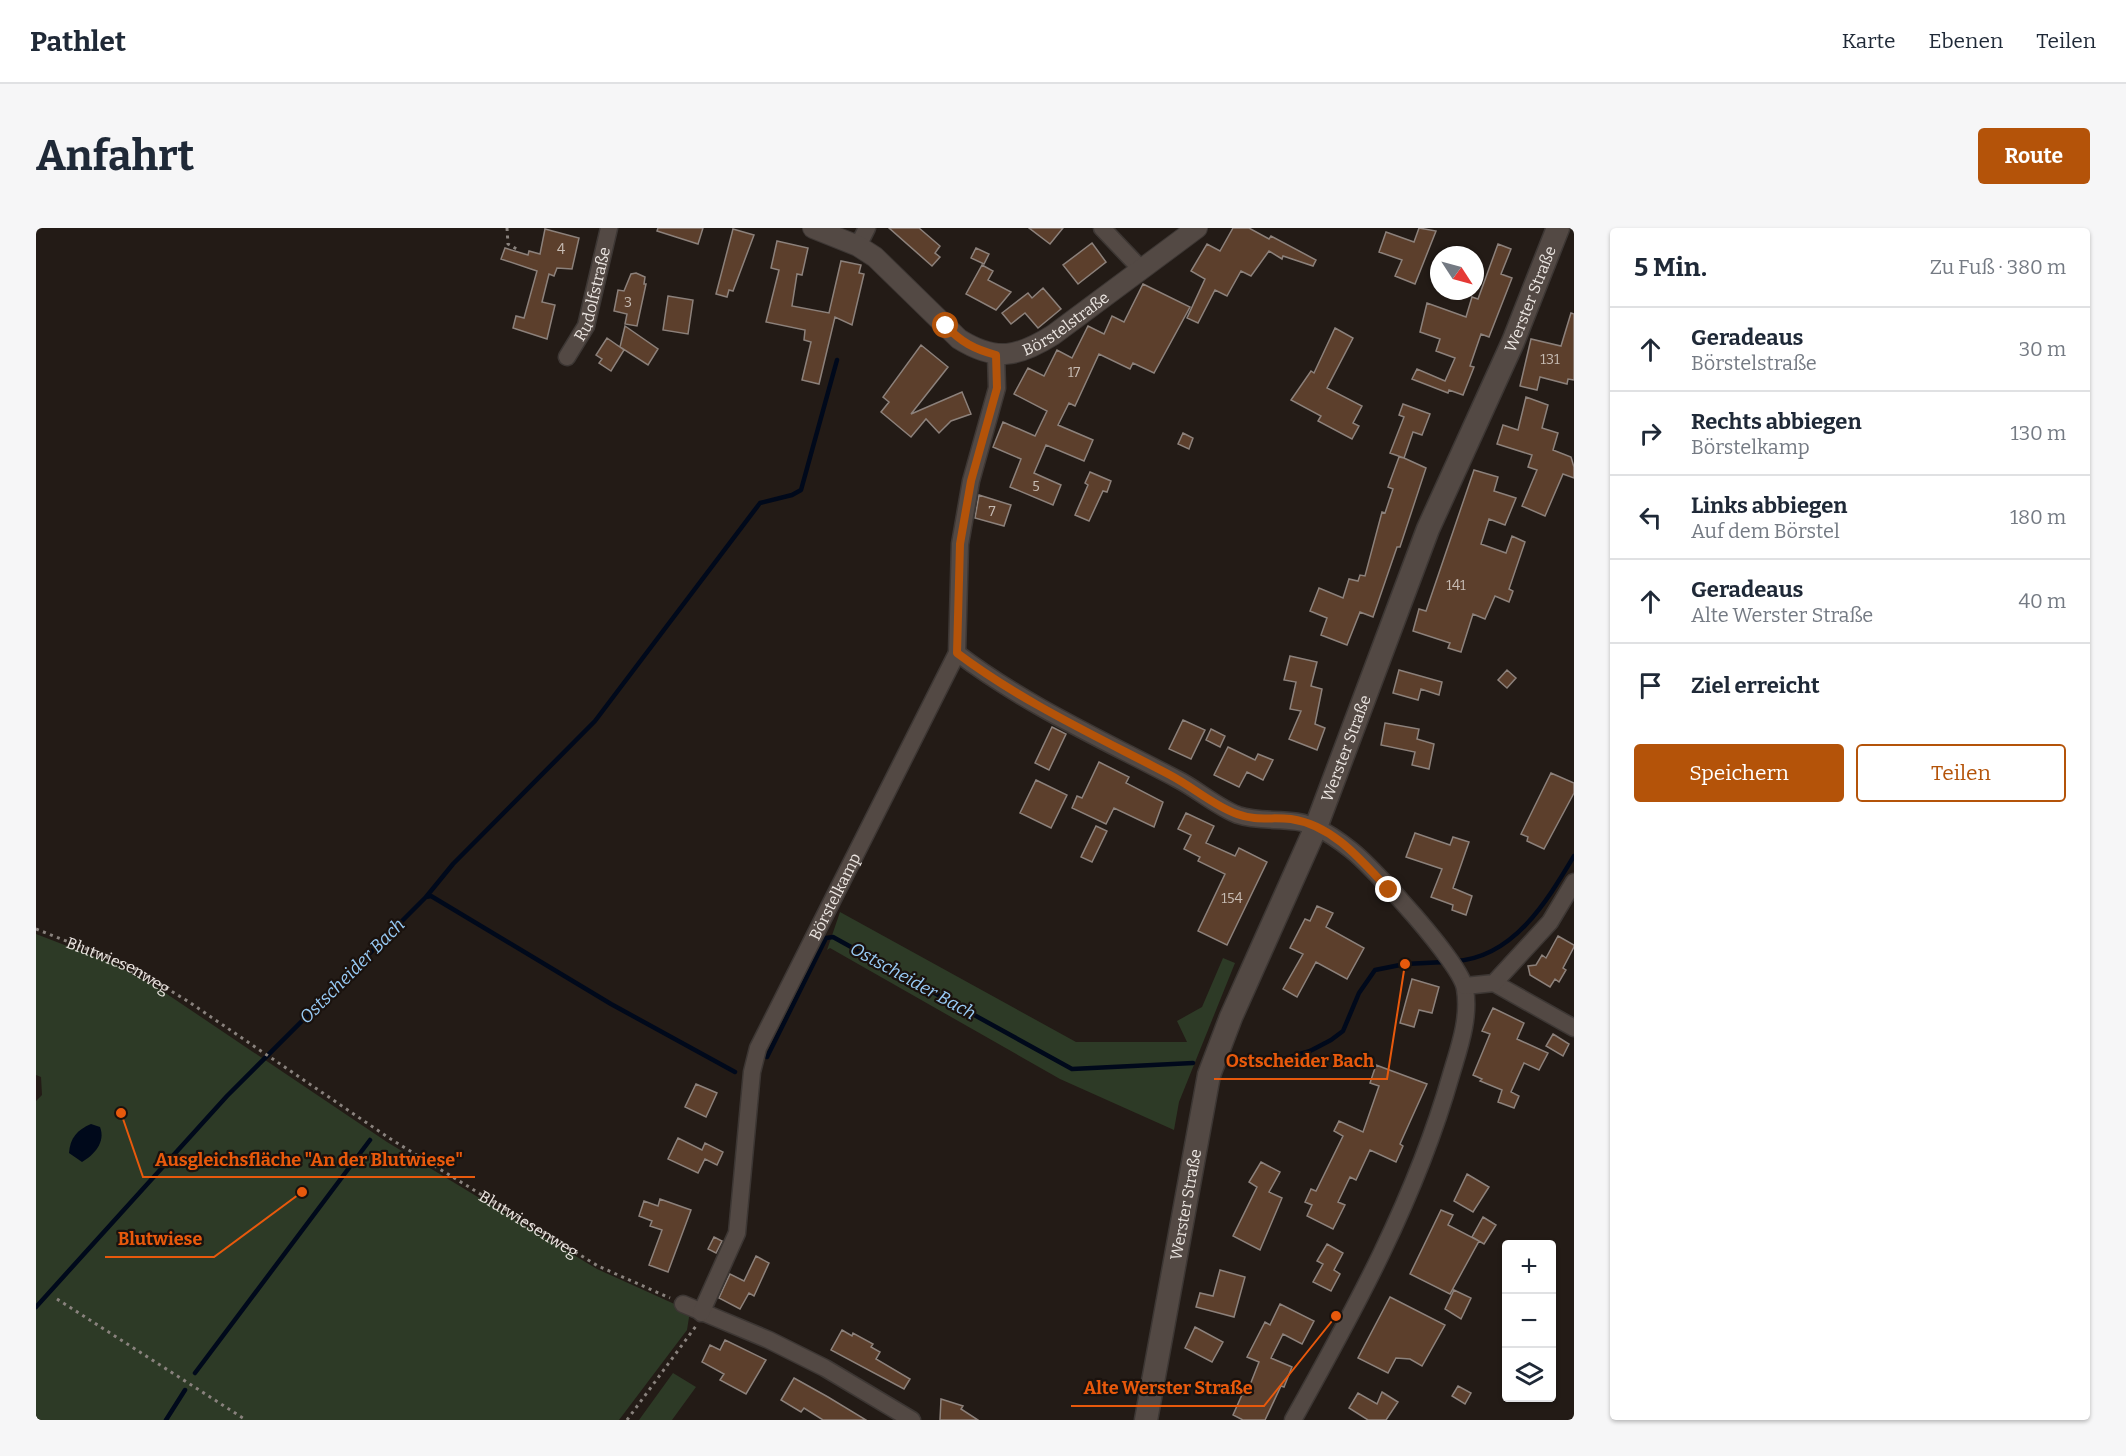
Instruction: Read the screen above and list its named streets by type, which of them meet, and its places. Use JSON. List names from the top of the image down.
{
  "streets": {
    "main road": ["Werster Straße"],
    "street": ["Rudolfstraße", "Börstelstraße", "Börstelkamp"],
    "path": ["Blutwiesenweg"]
  },
  "crossings": [
    ["Börstelstraße", "Börstelkamp"]
  ],
  "water": ["Ostscheider Bach"],
  "places": [
    "Ostscheider Bach",
    "Ausgleichsfläche \"An der Blutwiese\"",
    "Blutwiese",
    "Alte Werster Straße"
  ],
  "house_numbers": [
    "4",
    "3",
    "131",
    "17",
    "5",
    "7",
    "141",
    "154"
  ],
  "north": "bottom right",
  "page": {
    "header": "Pathlet",
    "nav": ["Karte", "Ebenen", "Teilen"],
    "buttons": [
      "Route",
      ["Speichern", "Teilen"]
    ],
    "title": "Anfahrt",
    "heading": ["5 Min.", "Zu Fuß · 380 m"],
    "list": [
      ["Geradeaus", "Börstelstraße", "30 m"],
      ["Rechts abbiegen", "Börstelkamp", "130 m"],
      ["Links abbiegen", "Auf dem Börstel", "180 m"],
      ["Geradeaus", "Alte Werster Straße", "40 m"],
      "Ziel erreicht"
    ],
    "map_buttons": ["+", "−"]
  }
}
